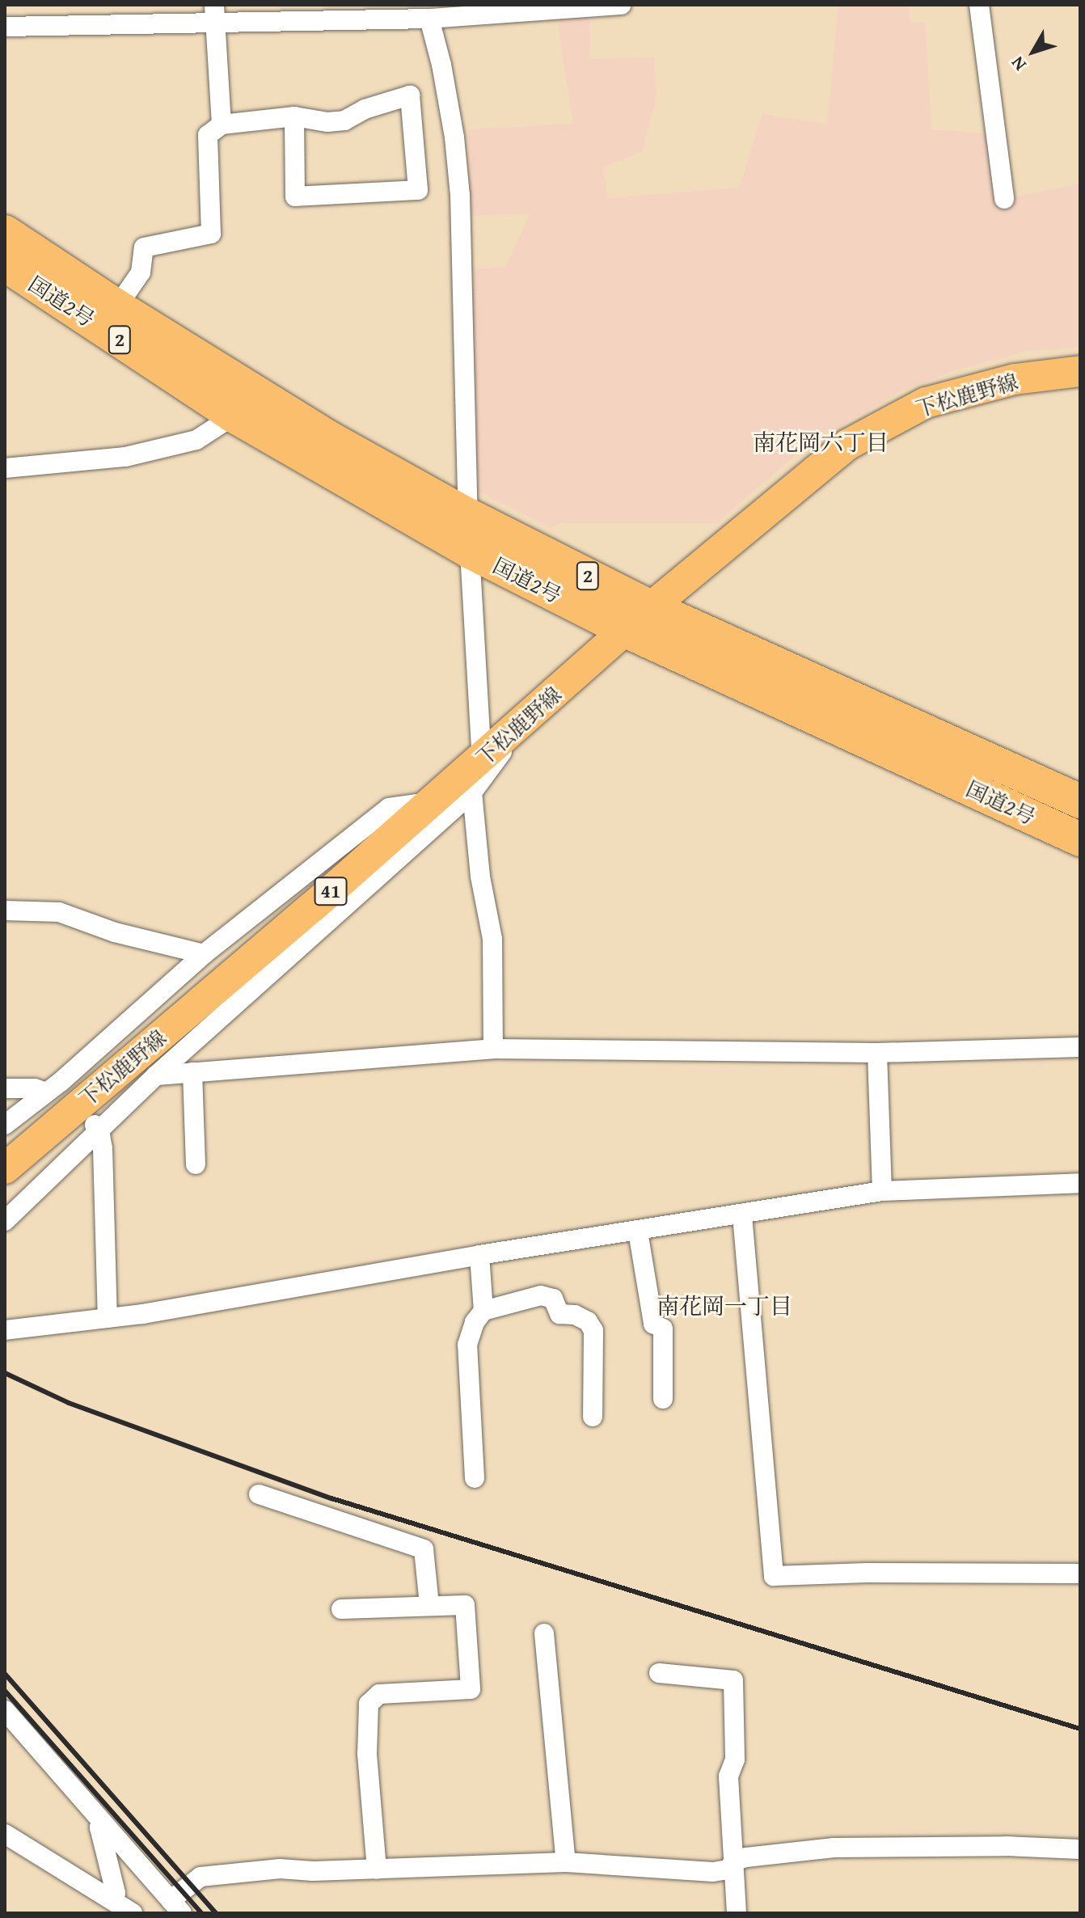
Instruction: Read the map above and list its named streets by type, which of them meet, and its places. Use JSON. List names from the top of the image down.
{
  "streets": {
    "highway": ["国道2号", "2"],
    "main road": ["下松鹿野線", "41"]
  },
  "crossings": [
    ["国道2号", "下松鹿野線"]
  ],
  "districts": ["南花岡六丁目", "南花岡一丁目"],
  "north": "bottom left"
}
